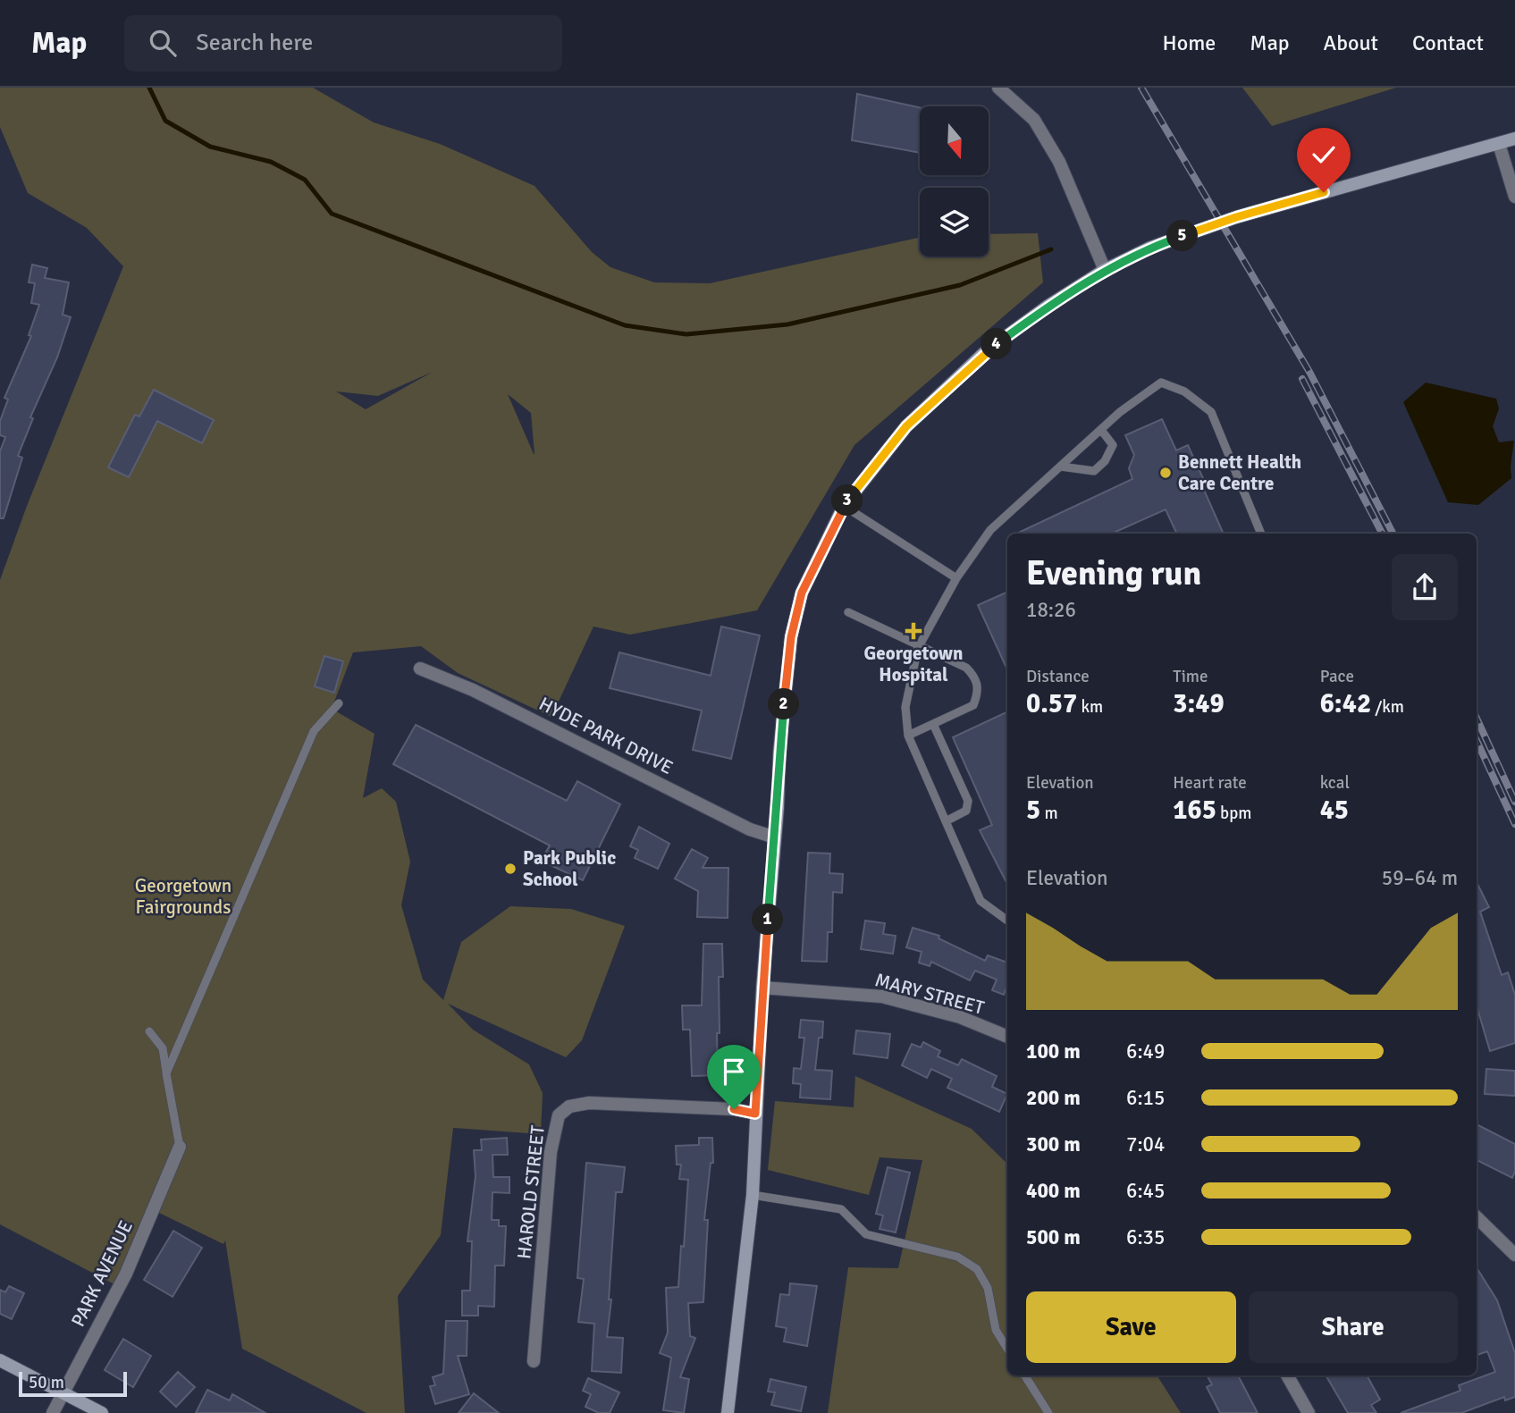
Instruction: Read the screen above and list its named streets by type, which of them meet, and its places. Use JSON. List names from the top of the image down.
{
  "streets": {
    "street": [
      "HYDE PARK DRIVE",
      "MARY STREET",
      "HAROLD STREET",
      "PARK AVENUE"
    ]
  },
  "parks": ["Georgetown Fairgrounds"],
  "places": {
    "other": ["Bennett Health Care Centre", "Park Public School"],
    "health": ["Georgetown Hospital"]
  },
  "scale_bar": "50 m",
  "north": "bottom",
  "page": {
    "header": "Map",
    "search": "Search here",
    "nav": [
      "Home",
      "Map",
      "About",
      "Contact"
    ],
    "pins": [
      "5",
      "4",
      "3",
      "2",
      "1"
    ],
    "heading": ["Evening run", "18:26"],
    "stats": [
      ["Distance", "0.57 km"],
      ["Time", "3:49"],
      ["Pace", "6:42 /km"],
      ["Elevation", "5 m"],
      ["Heart rate", "165 bpm"],
      ["kcal", "45"]
    ],
    "chart": ["Elevation", "59–64 m"],
    "list": [
      {
        "name": "100 m",
        "note": "6:49"
      },
      {
        "name": "200 m",
        "note": "6:15"
      },
      {
        "name": "300 m",
        "note": "7:04"
      },
      {
        "name": "400 m",
        "note": "6:45"
      },
      {
        "name": "500 m",
        "note": "6:35"
      }
    ],
    "buttons": ["Save", "Share"],
    "scale": "50 m"
  }
}
